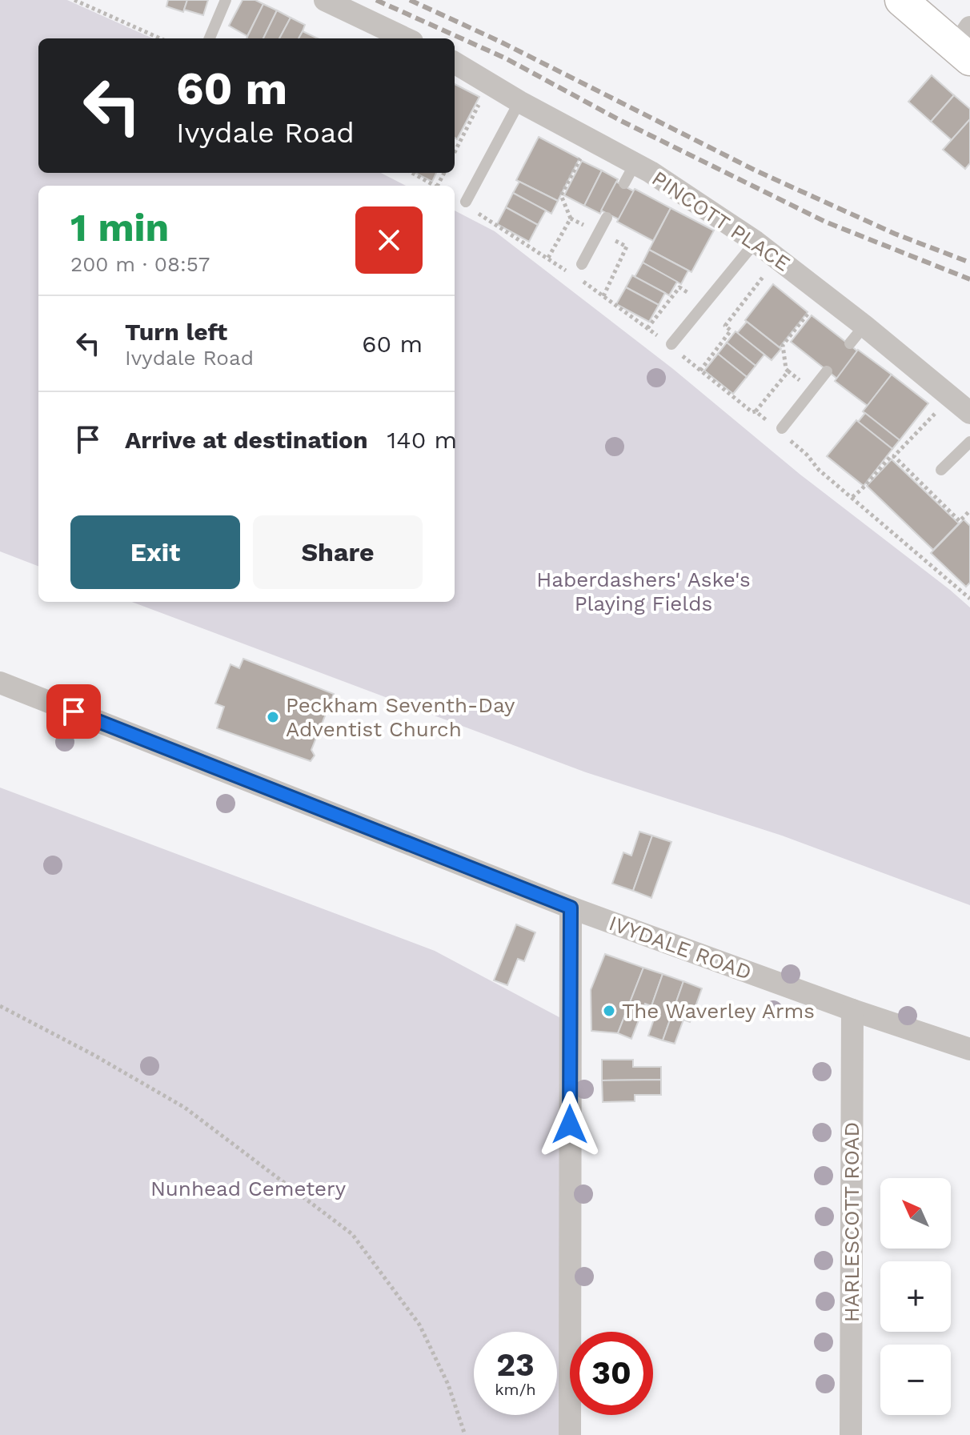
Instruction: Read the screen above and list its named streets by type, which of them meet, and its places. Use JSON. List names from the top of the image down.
{
  "streets": {
    "street": ["PINCOTT PLACE", "IVYDALE ROAD", "HARLESCOTT ROAD"]
  },
  "crossings": [
    ["IVYDALE ROAD", "HARLESCOTT ROAD"]
  ],
  "parks": ["Haberdashers' Aske's Playing Fields", "Nunhead Cemetery"],
  "places": ["Peckham Seventh-Day Adventist Church", "The Waverley Arms"],
  "north": "top left",
  "page": {
    "turn": ["60 m", "Ivydale Road"],
    "heading": ["1 min", "200 m · 08:57"],
    "list": [
      {
        "name": "Turn left",
        "note": "Ivydale Road",
        "value": "60 m"
      },
      {
        "name": "Arrive at destination",
        "value": "140 m"
      }
    ],
    "buttons": ["Exit", "Share"],
    "map_buttons": ["+", "−"],
    "speed": "23 km/h",
    "limit": "30"
  }
}
